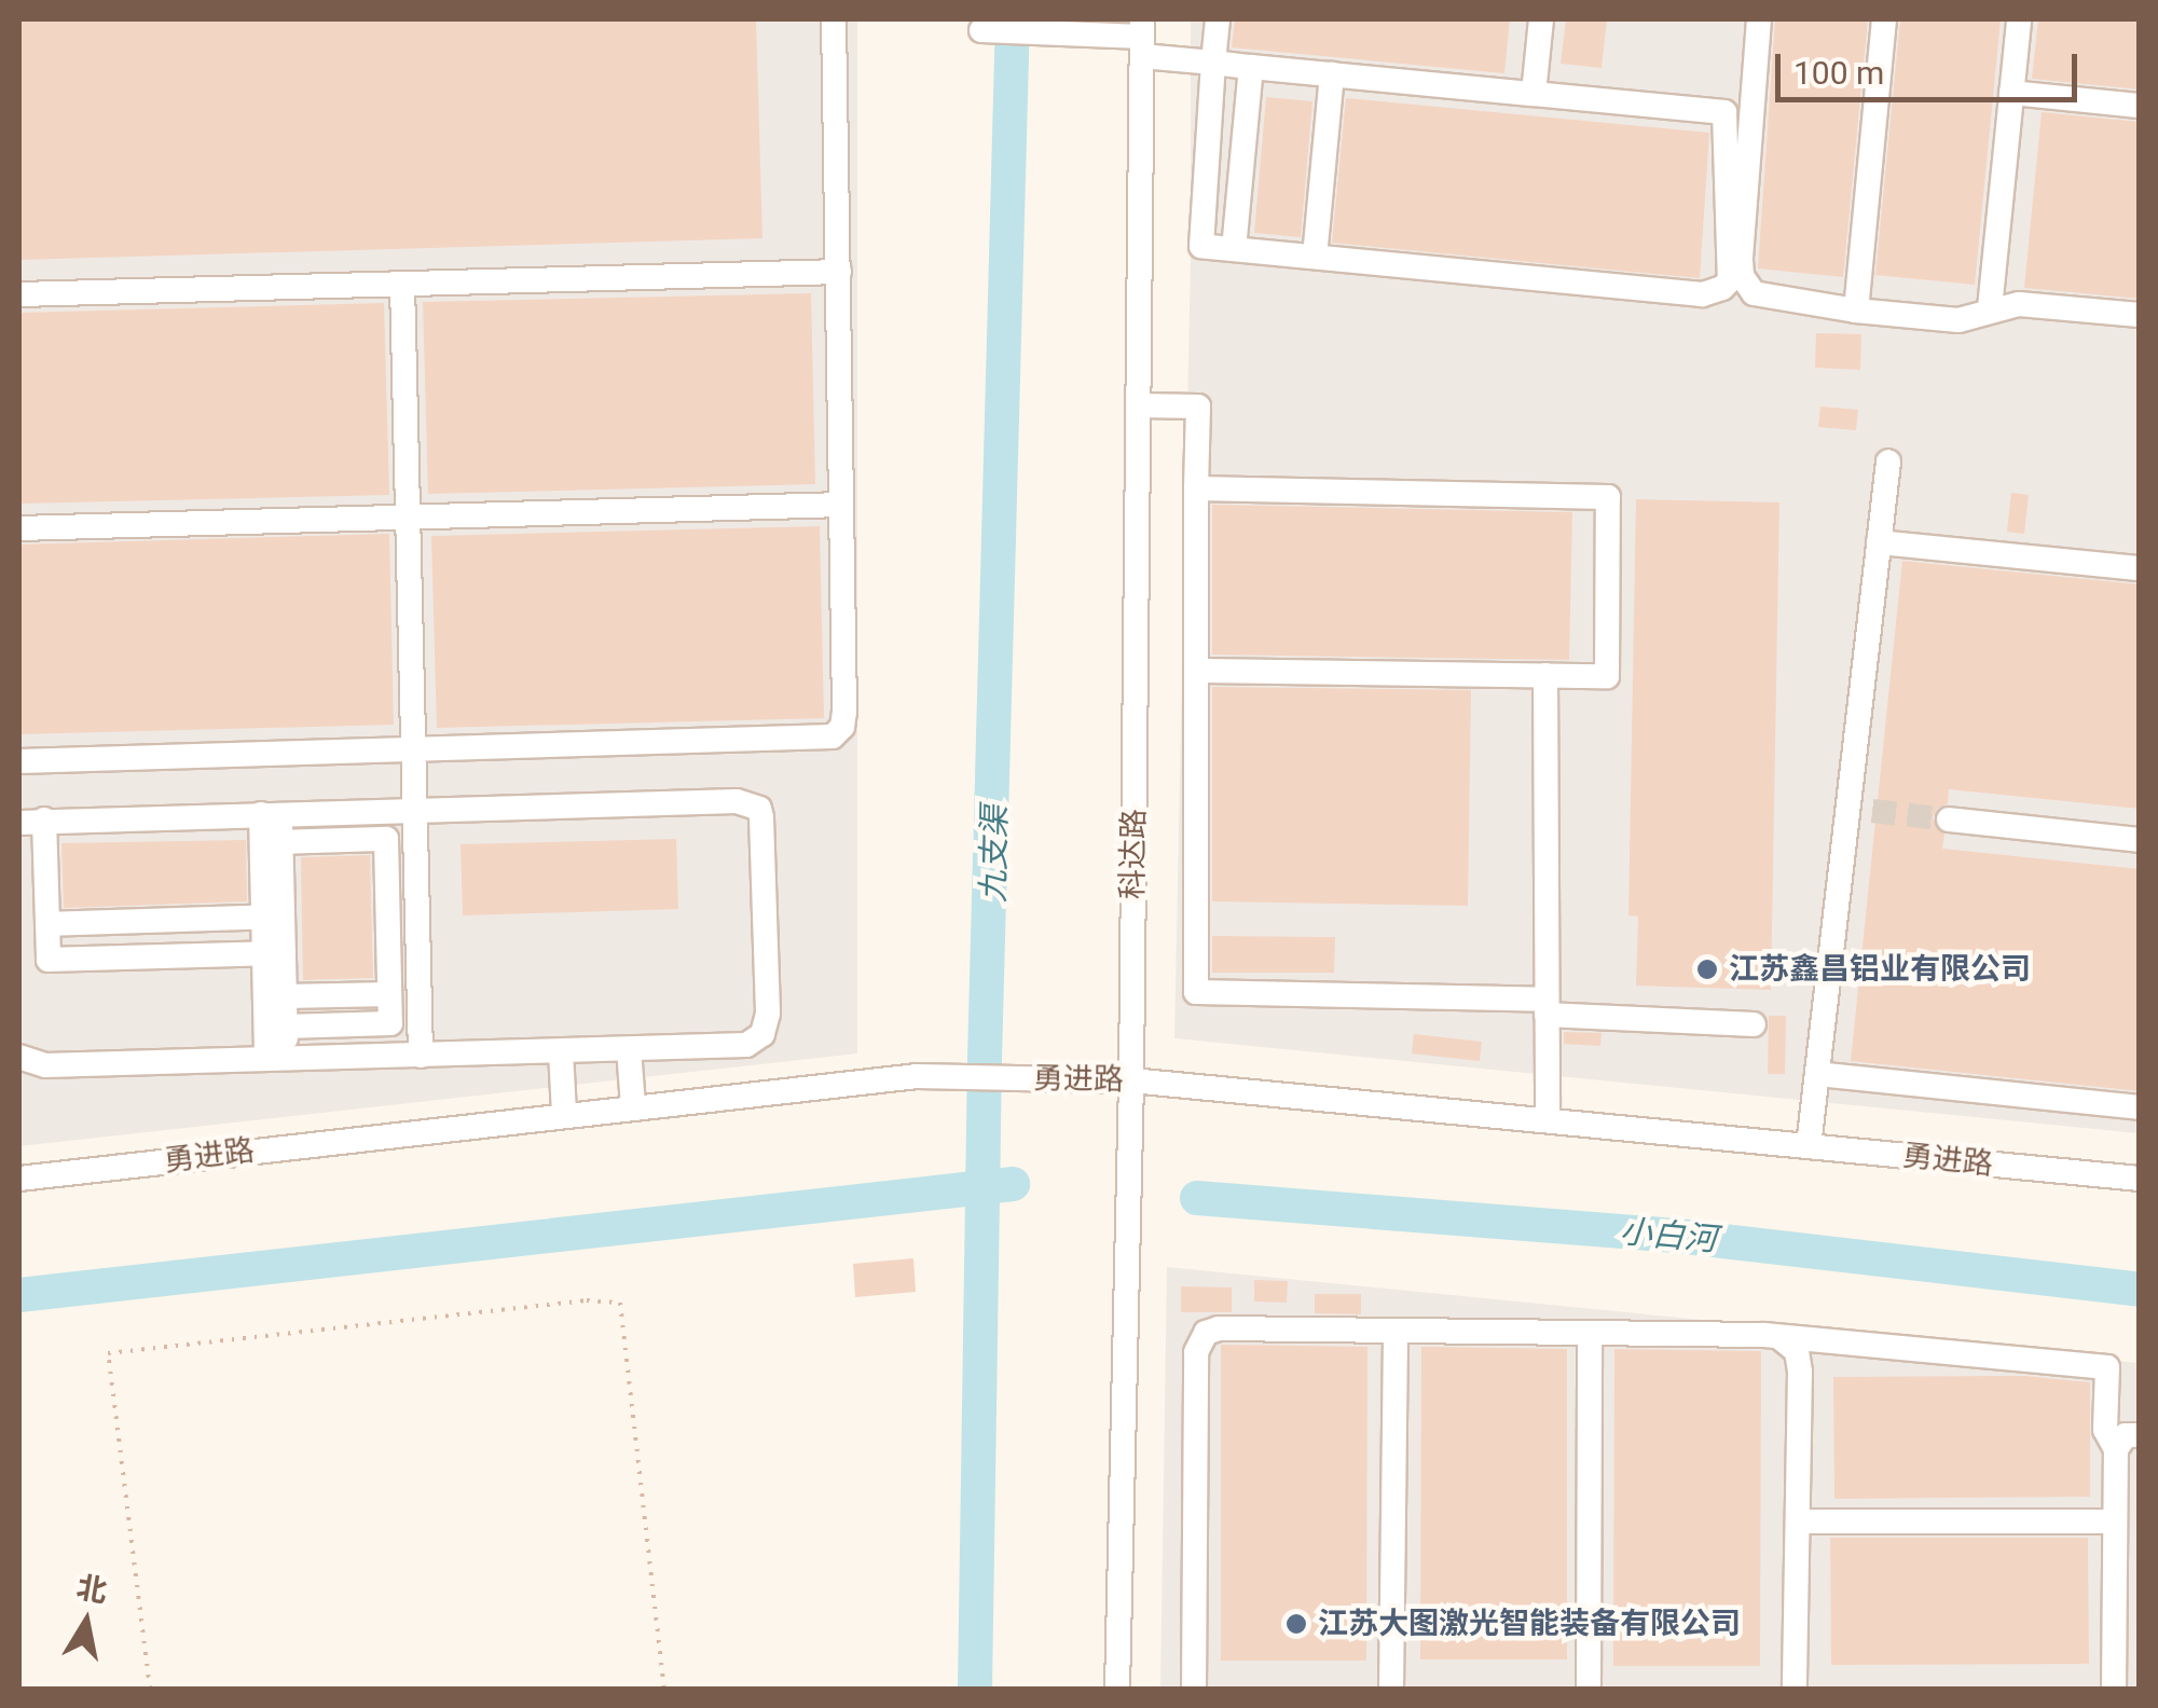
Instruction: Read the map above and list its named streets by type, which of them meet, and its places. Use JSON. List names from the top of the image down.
{
  "streets": {
    "street": ["科达路", "勇进路"]
  },
  "crossings": [
    ["科达路", "勇进路"]
  ],
  "water": ["九支渠", "小白河"],
  "places": ["江苏鑫昌铝业有限公司", "江苏大图激光智能装备有限公司"],
  "scale_bar": "100 m",
  "north": "top"
}
